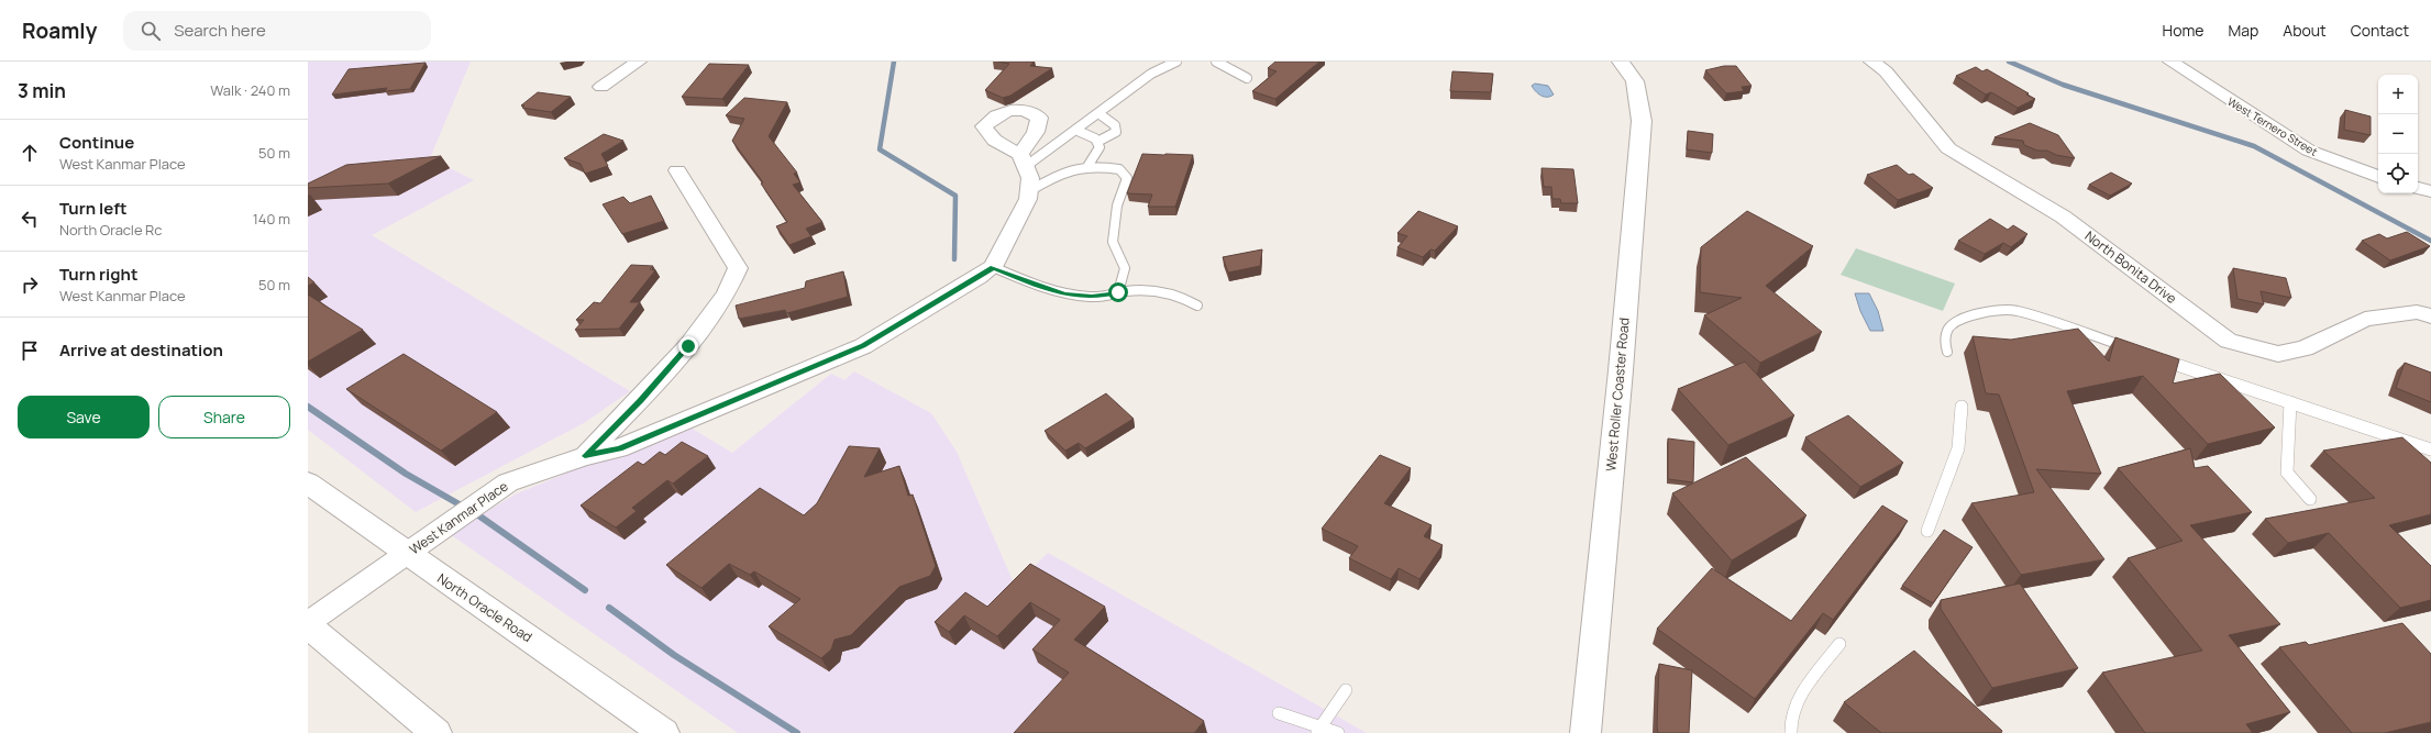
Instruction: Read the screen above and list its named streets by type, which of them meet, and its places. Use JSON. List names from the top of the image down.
{
  "streets": {
    "main road": ["West Roller Coaster Road", "North Oracle Road"],
    "street": ["West Ternero Street", "North Bonita Drive", "West Kanmar Place"]
  },
  "crossings": [
    ["West Kanmar Place", "North Oracle Road"]
  ],
  "page": {
    "header": "Roamly",
    "search": "Search here",
    "nav": [
      "Home",
      "Map",
      "About",
      "Contact"
    ],
    "heading": ["3 min", "Walk · 240 m"],
    "map_buttons": ["+", "−"],
    "list": [
      ["Continue", "West Kanmar Place", "50 m"],
      ["Turn left", "North Oracle Rc", "140 m"],
      ["Turn right", "West Kanmar Place", "50 m"],
      "Arrive at destination"
    ],
    "buttons": ["Save", "Share"]
  }
}
